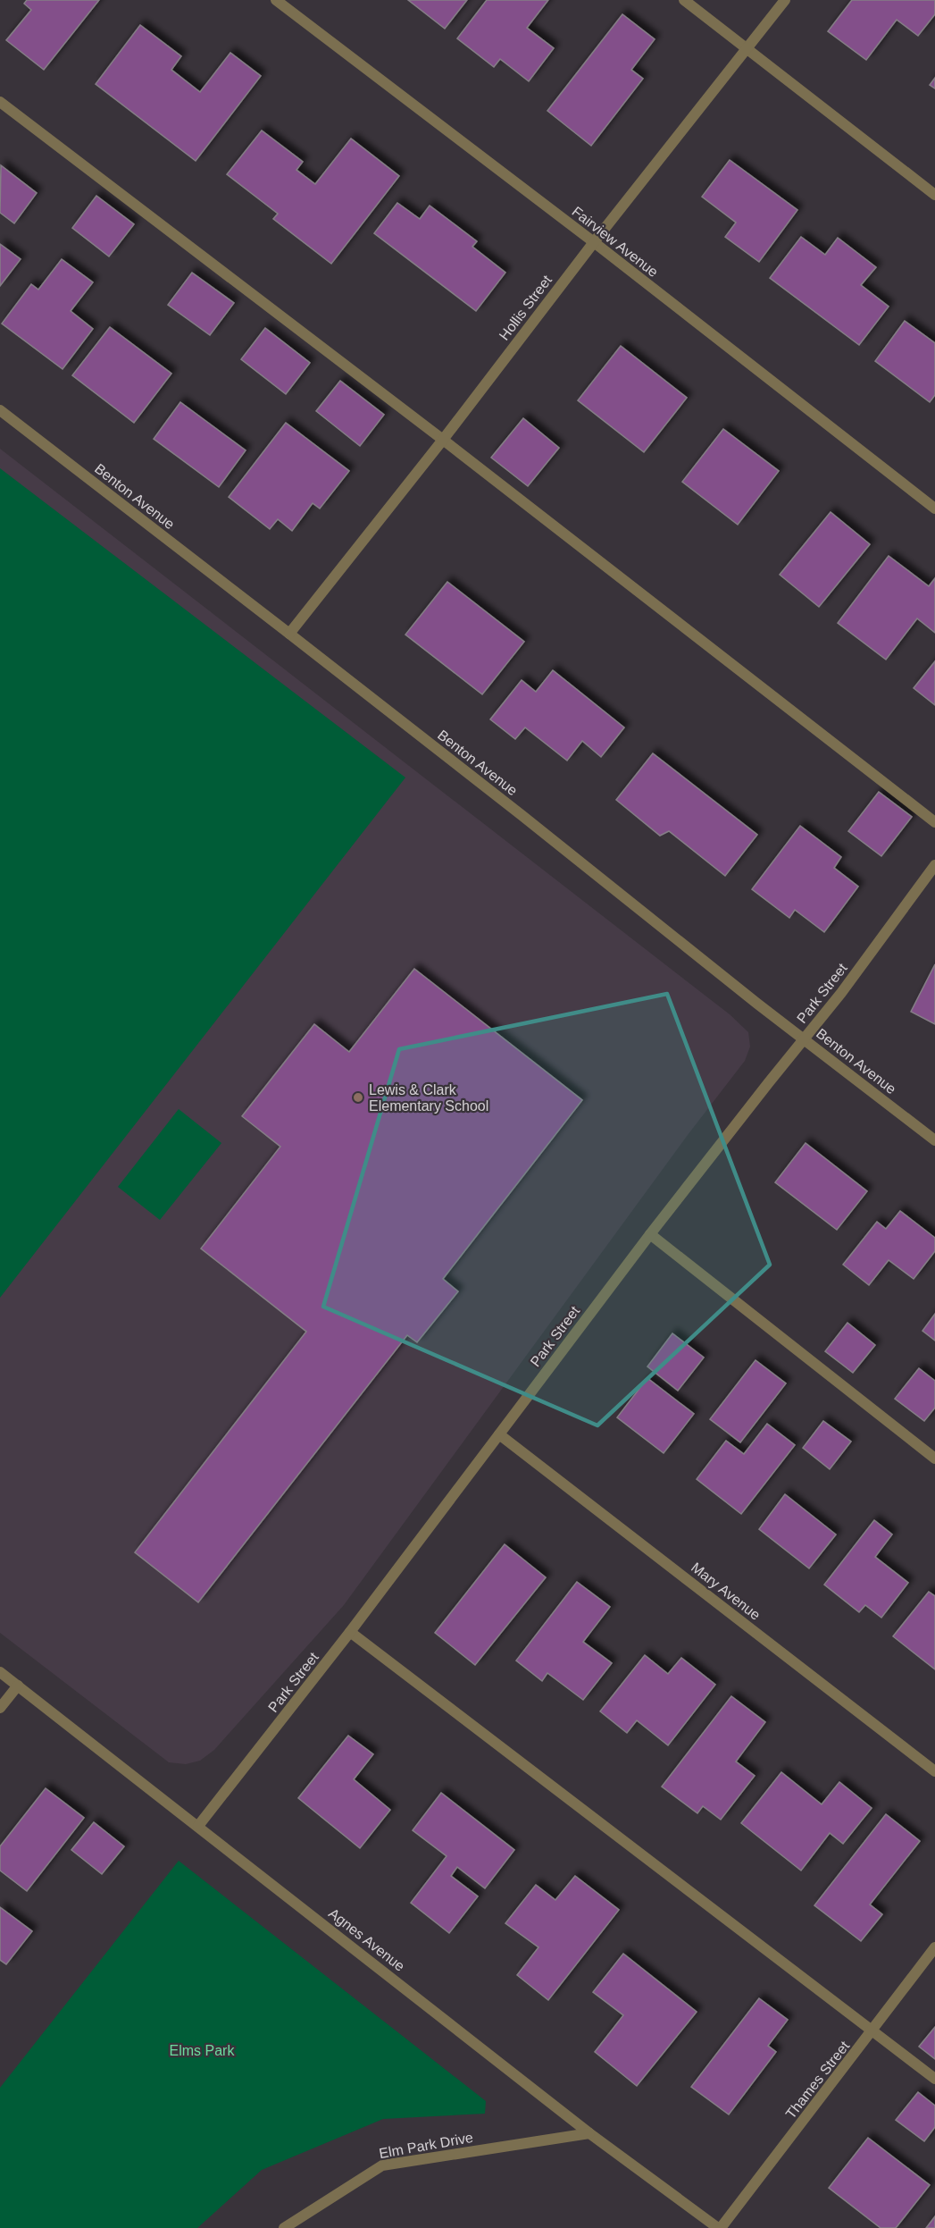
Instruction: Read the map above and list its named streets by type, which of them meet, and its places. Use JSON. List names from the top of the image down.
{
  "streets": {
    "street": [
      "Fairview Avenue",
      "Hollis Street",
      "Benton Avenue",
      "Park Street",
      "Mary Avenue",
      "Agnes Avenue",
      "Thames Street",
      "Elm Park Drive"
    ]
  },
  "crossings": [
    ["Fairview Avenue", "Hollis Street"],
    ["Hollis Street", "Benton Avenue"],
    ["Benton Avenue", "Park Street"],
    ["Park Street", "Mary Avenue"],
    ["Park Street", "Agnes Avenue"],
    ["Agnes Avenue", "Thames Street"],
    ["Agnes Avenue", "Elm Park Drive"]
  ],
  "parks": ["Elms Park"],
  "places": ["Lewis & Clark Elementary School"]
}
